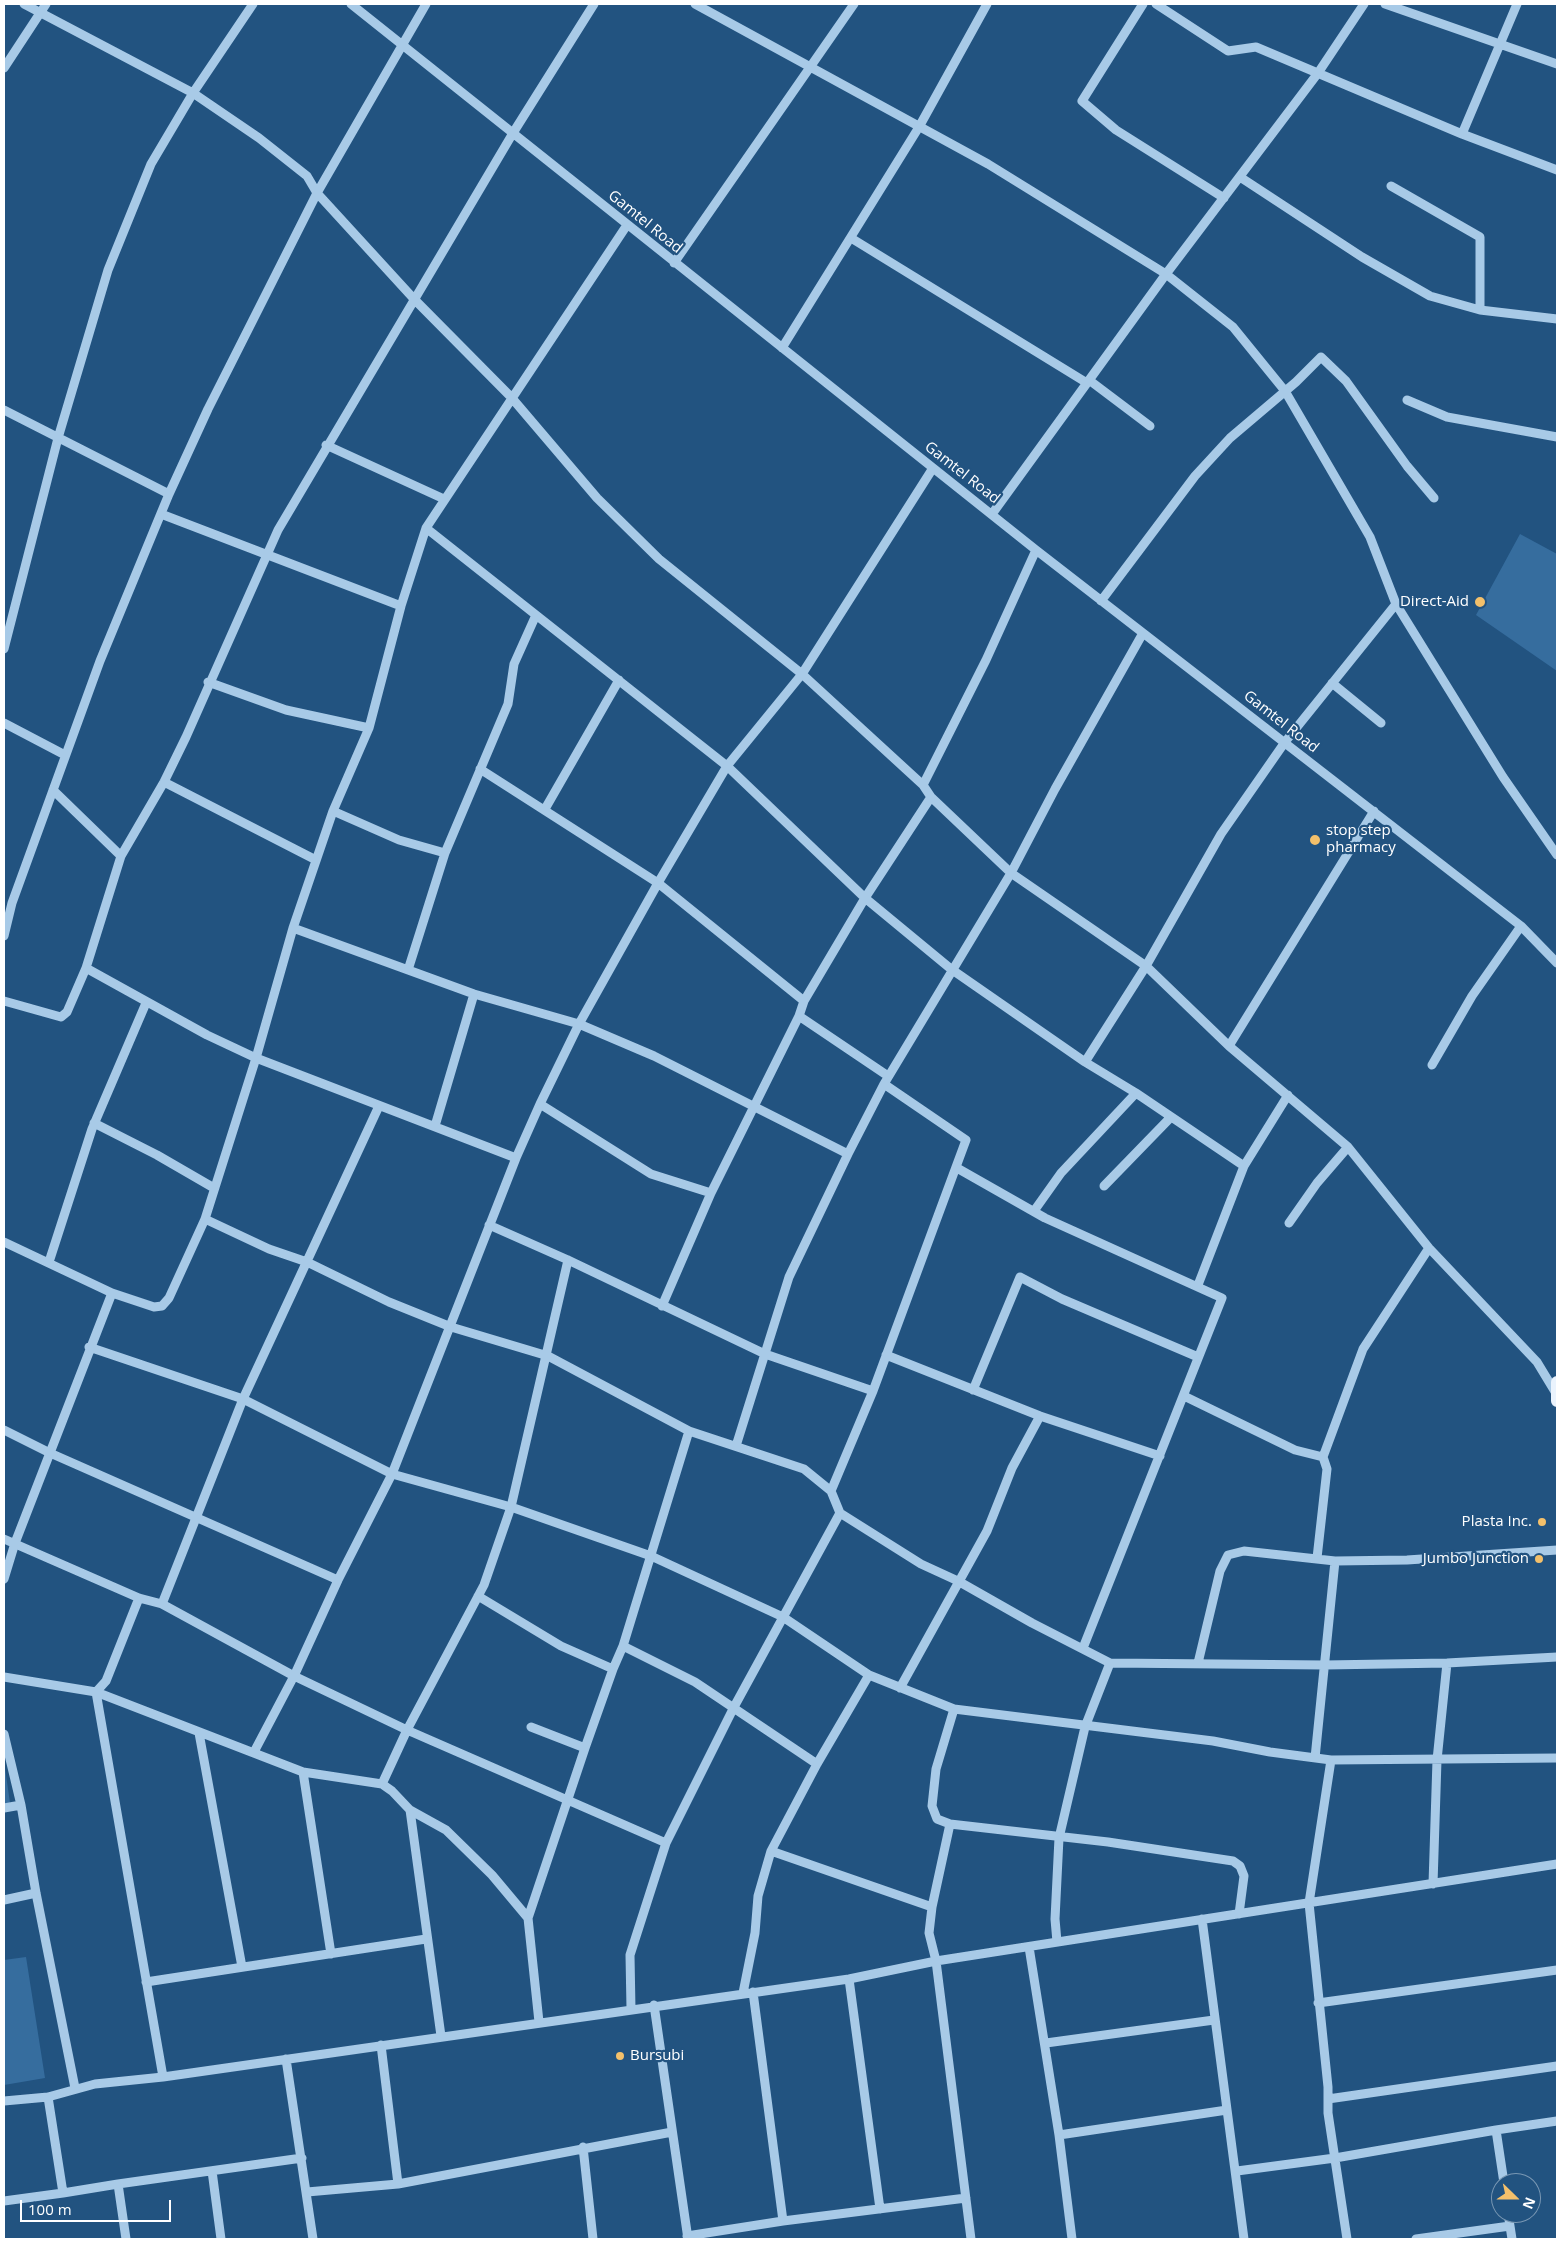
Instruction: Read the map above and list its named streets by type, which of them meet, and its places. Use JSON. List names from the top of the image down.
{
  "streets": {
    "street": ["Gamtel Road"]
  },
  "places": [
    "Direct-Aid",
    "stop step pharmacy",
    "Plasta Inc.",
    "Jumbo Junction",
    "Bursubi"
  ],
  "scale_bar": "100 m",
  "north": "right"
}
